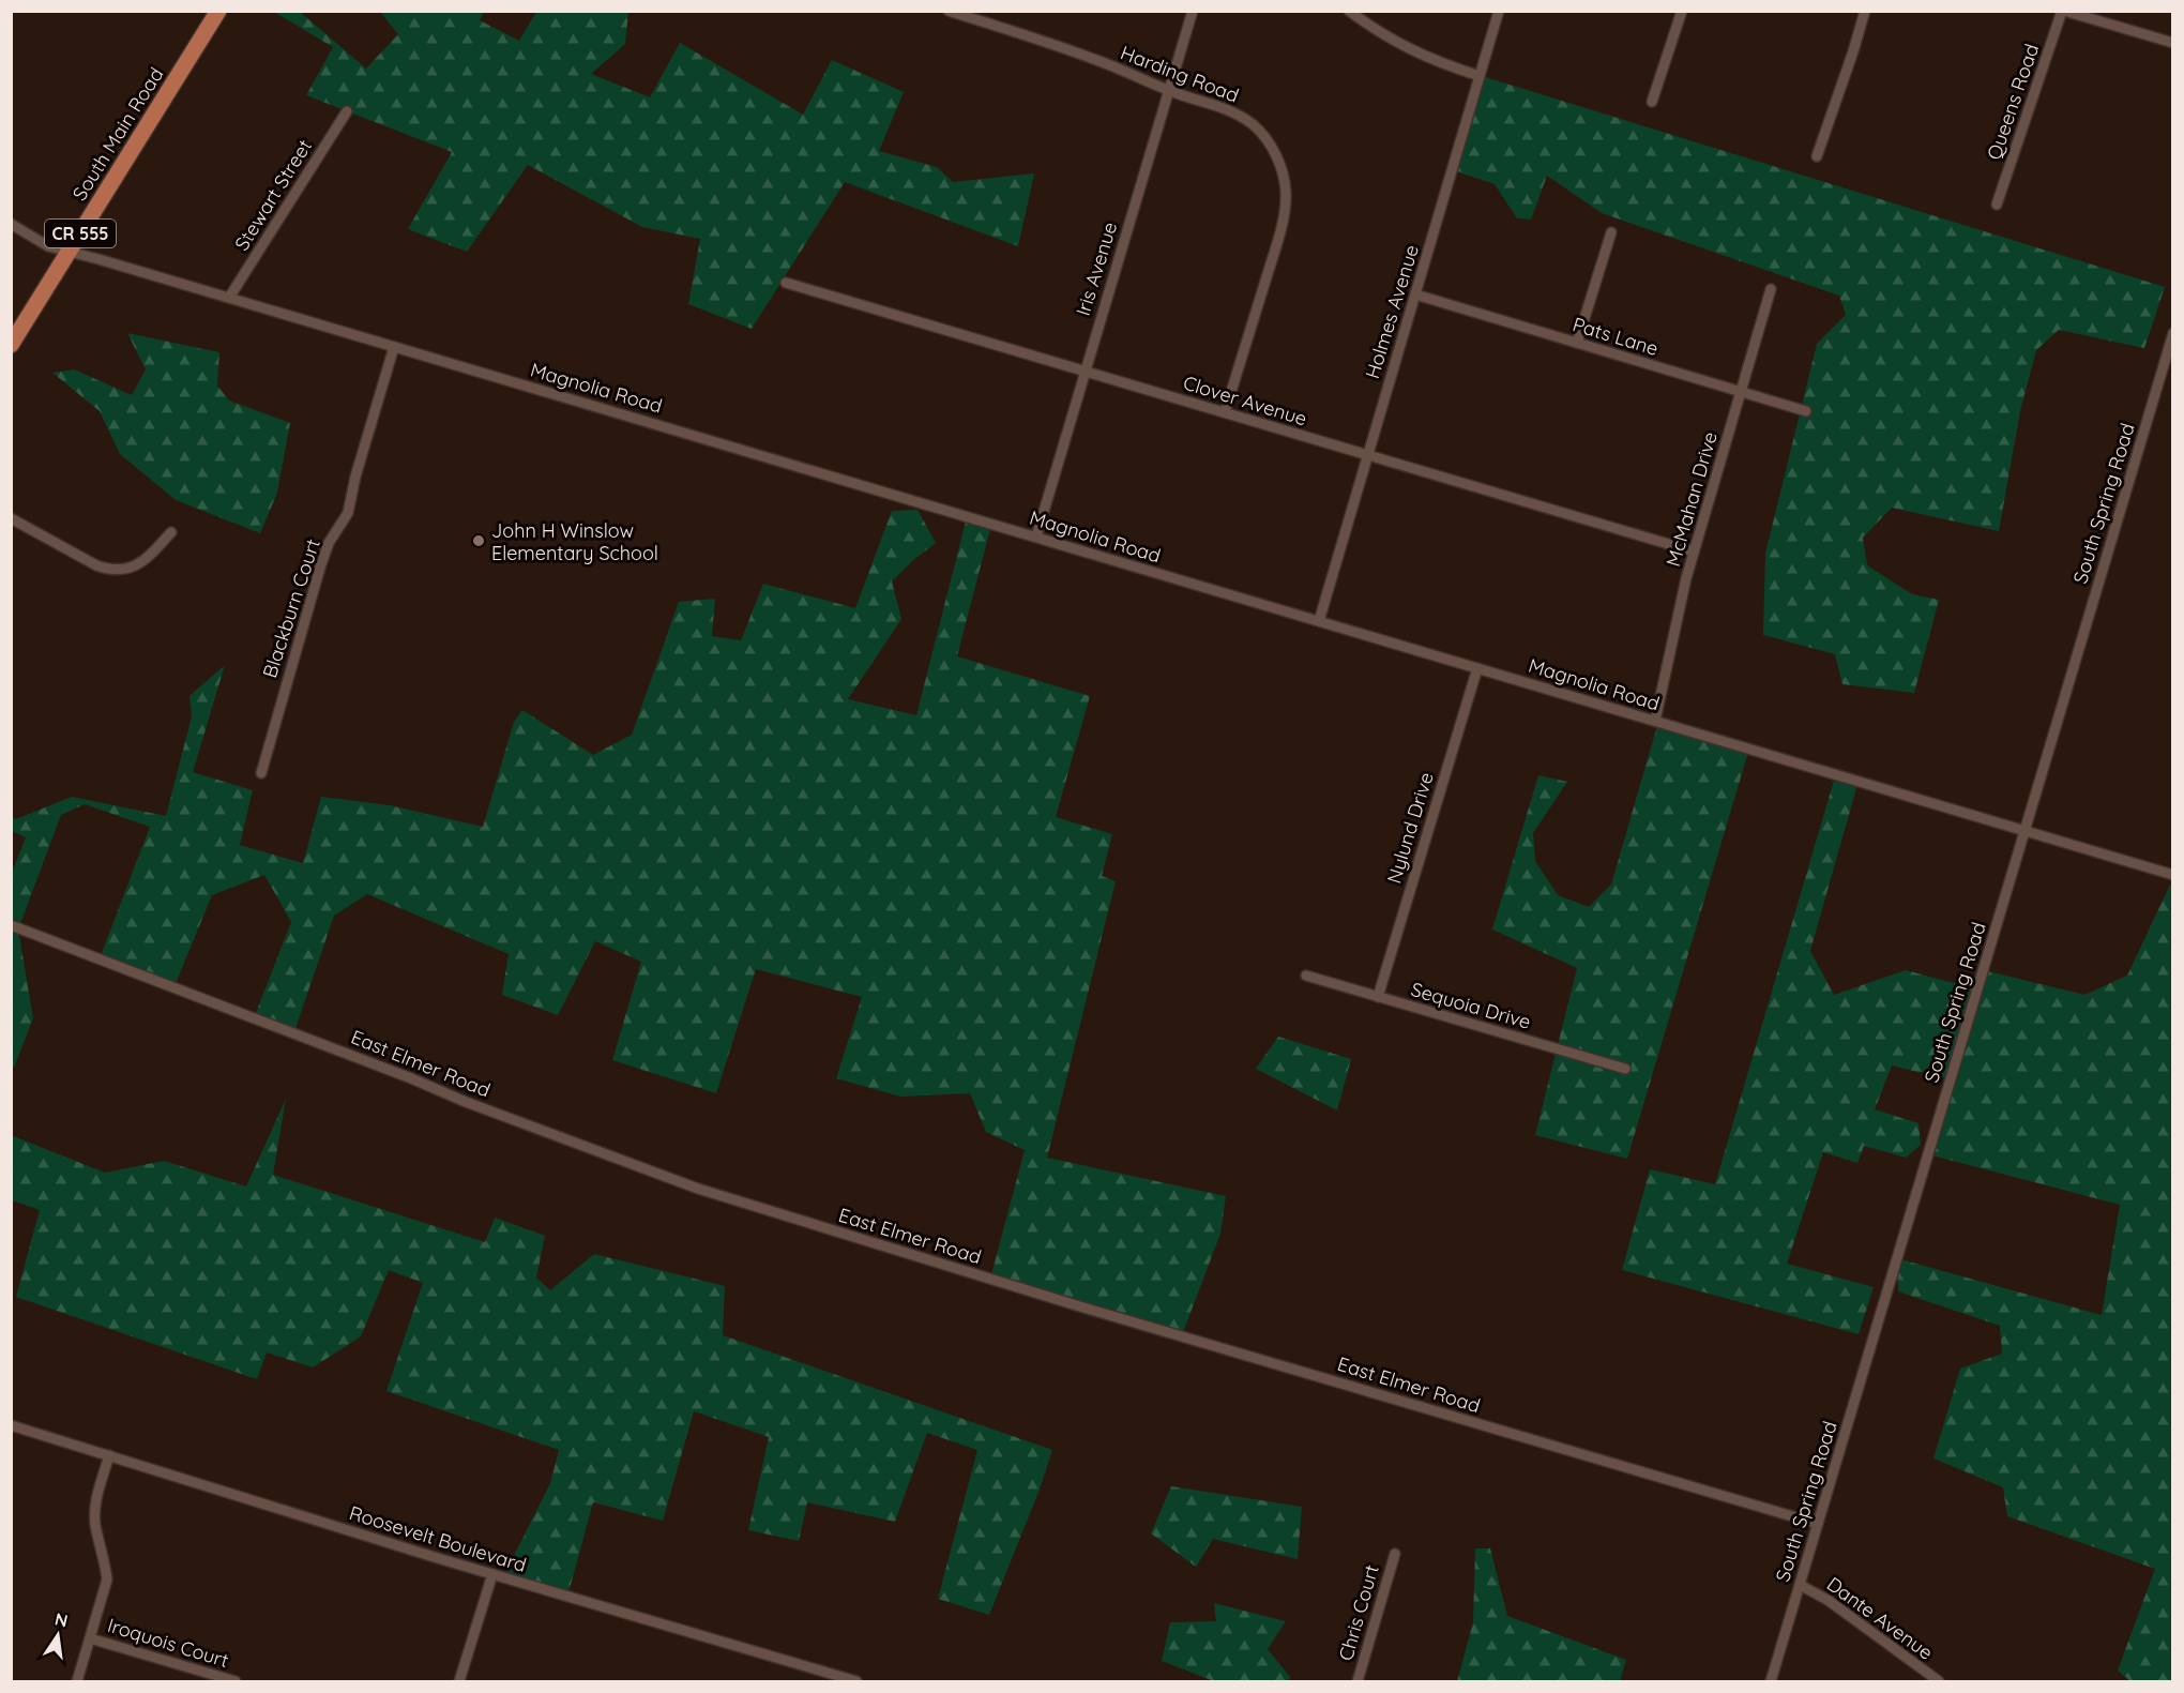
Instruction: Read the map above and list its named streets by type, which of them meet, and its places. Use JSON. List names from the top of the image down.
{
  "streets": {
    "main road": ["South Main Road", "CR 555"],
    "street": [
      "Harding Road",
      "Queens Road",
      "Stewart Street",
      "Iris Avenue",
      "Holmes Avenue",
      "Pats Lane",
      "Magnolia Road",
      "Clover Avenue",
      "McMahan Drive",
      "South Spring Road",
      "Blackburn Court",
      "Nylund Drive",
      "Sequoia Drive",
      "East Elmer Road",
      "Roosevelt Boulevard",
      "Chris Court",
      "Dante Avenue",
      "Iroquois Court"
    ]
  },
  "crossings": [
    ["Harding Road", "Iris Avenue"],
    ["Harding Road", "Clover Avenue"],
    ["South Main Road", "Magnolia Road"],
    ["Stewart Street", "Magnolia Road"],
    ["Iris Avenue", "Magnolia Road"],
    ["Iris Avenue", "Clover Avenue"],
    ["Holmes Avenue", "Pats Lane"],
    ["Holmes Avenue", "Magnolia Road"],
    ["Holmes Avenue", "Clover Avenue"],
    ["Pats Lane", "McMahan Drive"],
    ["Magnolia Road", "McMahan Drive"],
    ["Magnolia Road", "South Spring Road"],
    ["Magnolia Road", "Blackburn Court"],
    ["Magnolia Road", "Nylund Drive"],
    ["Clover Avenue", "McMahan Drive"],
    ["South Spring Road", "East Elmer Road"],
    ["South Spring Road", "Dante Avenue"],
    ["Nylund Drive", "Sequoia Drive"]
  ],
  "places": ["John H Winslow Elementary School"],
  "north": "top"
}
